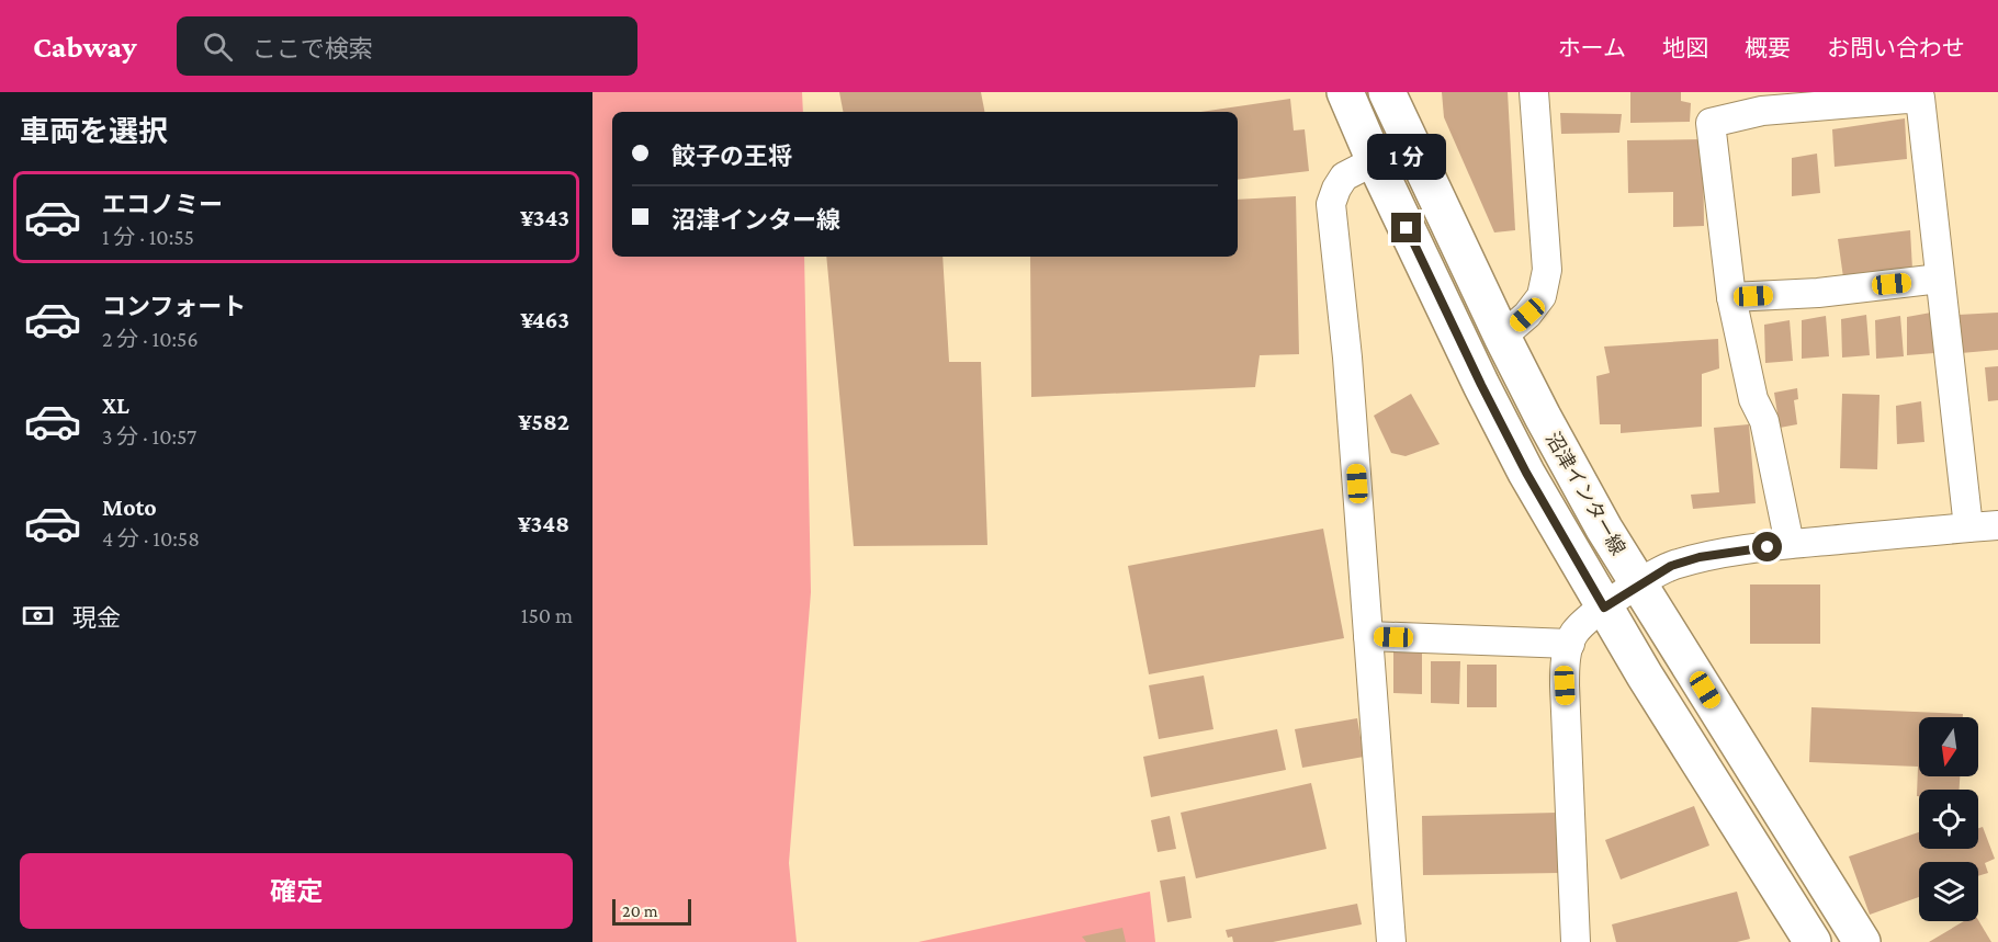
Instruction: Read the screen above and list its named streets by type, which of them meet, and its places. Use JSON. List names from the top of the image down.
{
  "streets": {
    "main road": ["沼津インター線"]
  },
  "scale_bar": "20 m",
  "north": "bottom",
  "page": {
    "header": "Cabway",
    "search": "ここで検索",
    "nav": [
      "ホーム",
      "地図",
      "概要",
      "お問い合わせ"
    ],
    "heading": "車両を選択",
    "banner": ["餃子の王将", "沼津インター線"],
    "bubble": "1 分",
    "list": [
      {
        "name": "エコノミー",
        "note": "1 分 · 10:55",
        "value": "¥343"
      },
      {
        "name": "コンフォート",
        "note": "2 分 · 10:56",
        "value": "¥463"
      },
      {
        "name": "XL",
        "note": "3 分 · 10:57",
        "value": "¥582"
      },
      {
        "name": "Moto",
        "note": "4 分 · 10:58",
        "value": "¥348"
      }
    ],
    "pay": ["現金", "150 m"],
    "buttons": "確定",
    "scale": "20 m"
  }
}
